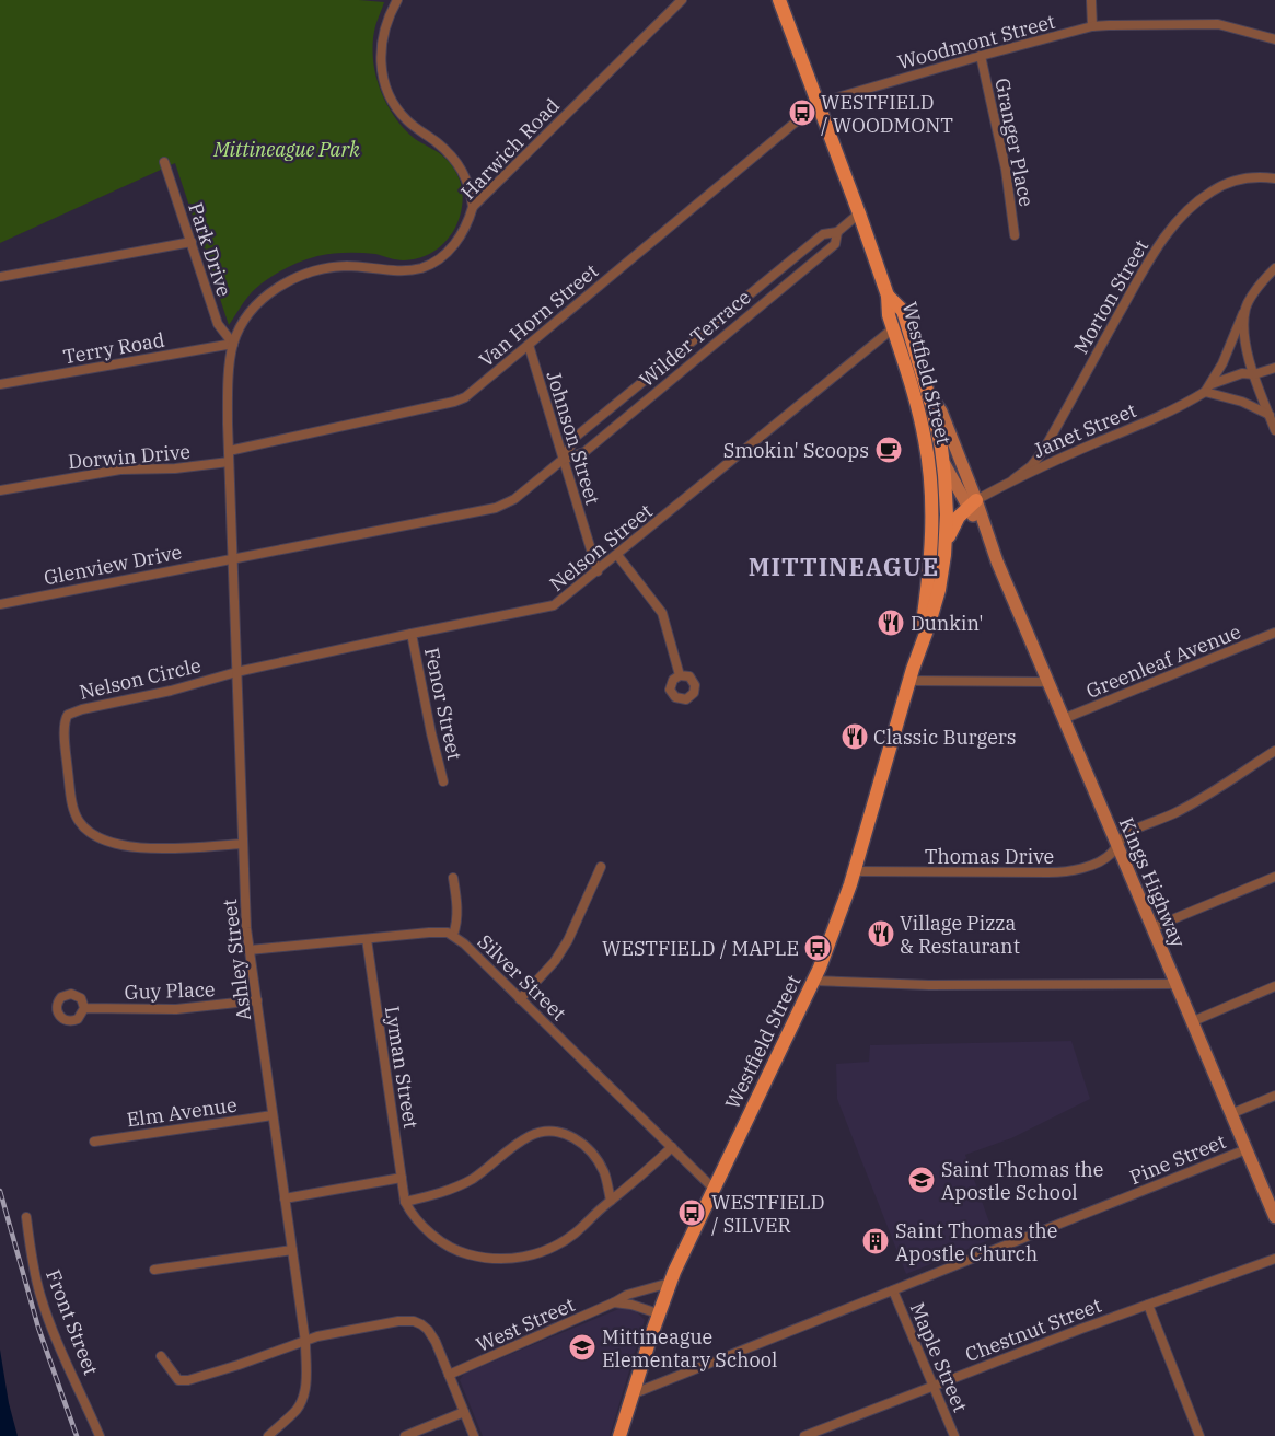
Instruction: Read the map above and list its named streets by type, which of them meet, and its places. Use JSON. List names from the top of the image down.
{
  "streets": {
    "main road": ["Westfield Street", "Kings Highway"],
    "street": [
      "Woodmont Street",
      "Granger Place",
      "Harwich Road",
      "Park Drive",
      "Morton Street",
      "Van Horn Street",
      "Wilder Terrace",
      "Terry Road",
      "Janet Street",
      "Johnson Street",
      "Dorwin Drive",
      "Nelson Street",
      "Glenview Drive",
      "Greenleaf Avenue",
      "Nelson Circle",
      "Fenor Street",
      "Thomas Drive",
      "Ashley Street",
      "Silver Street",
      "Guy Place",
      "Lyman Street",
      "Elm Avenue",
      "Pine Street",
      "Front Street",
      "West Street",
      "Chestnut Street",
      "Maple Street"
    ]
  },
  "crossings": [
    ["Woodmont Street", "Granger Place"],
    ["Woodmont Street", "Van Horn Street"],
    ["Woodmont Street", "Westfield Street"],
    ["Harwich Road", "Park Drive"],
    ["Harwich Road", "Van Horn Street"],
    ["Harwich Road", "Terry Road"],
    ["Harwich Road", "Dorwin Drive"],
    ["Harwich Road", "Ashley Street"],
    ["Park Drive", "Terry Road"],
    ["Morton Street", "Janet Street"],
    ["Van Horn Street", "Westfield Street"],
    ["Van Horn Street", "Johnson Street"],
    ["Wilder Terrace", "Westfield Street"],
    ["Wilder Terrace", "Johnson Street"],
    ["Wilder Terrace", "Glenview Drive"],
    ["Wilder Terrace", "Ashley Street"],
    ["Westfield Street", "Nelson Street"],
    ["Westfield Street", "Thomas Drive"],
    ["Westfield Street", "Kings Highway"],
    ["Westfield Street", "Silver Street"],
    ["Westfield Street", "Pine Street"],
    ["Westfield Street", "West Street"],
    ["Janet Street", "Kings Highway"],
    ["Johnson Street", "Nelson Street"],
    ["Dorwin Drive", "Ashley Street"],
    ["Nelson Street", "Nelson Circle"],
    ["Nelson Street", "Fenor Street"],
    ["Nelson Street", "Ashley Street"],
    ["Glenview Drive", "Ashley Street"],
    ["Greenleaf Avenue", "Kings Highway"],
    ["Nelson Circle", "Ashley Street"],
    ["Thomas Drive", "Kings Highway"],
    ["Kings Highway", "Pine Street"],
    ["Ashley Street", "Silver Street"],
    ["Ashley Street", "Guy Place"],
    ["Ashley Street", "Elm Avenue"],
    ["Silver Street", "Lyman Street"],
    ["Pine Street", "Maple Street"],
    ["Chestnut Street", "Maple Street"]
  ],
  "districts": ["MITTINEAGUE"],
  "parks": ["Mittineague Park"],
  "places": {
    "bus stop": ["WESTFIELD / WOODMONT", "WESTFIELD / MAPLE", "WESTFIELD / SILVER"],
    "cafe": ["Smokin' Scoops"],
    "restaurant": ["Dunkin'", "Classic Burgers", "Village Pizza & Restaurant"],
    "school or university": ["Saint Thomas the Apostle School", "Mittineague Elementary School"],
    "building": ["Saint Thomas the Apostle Church"]
  }
}
